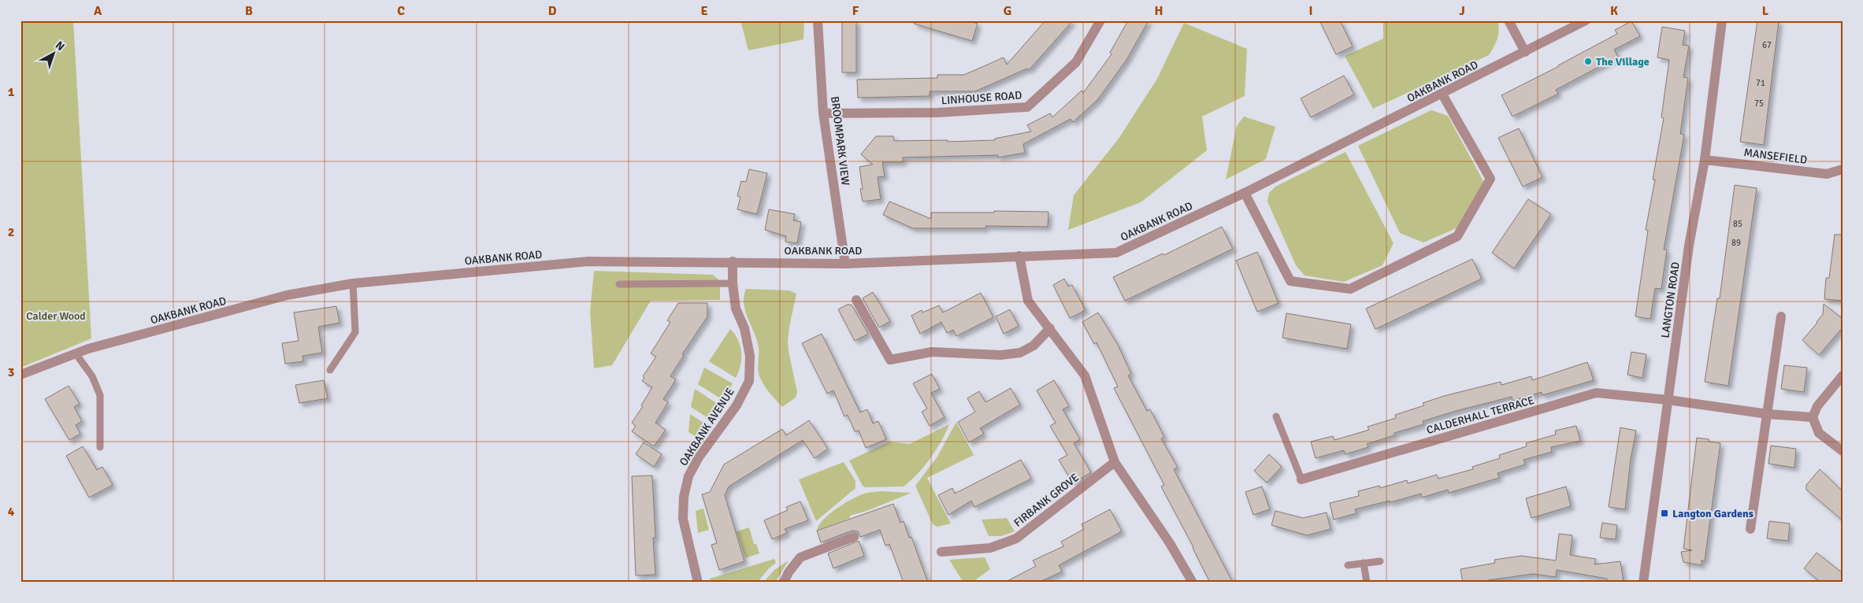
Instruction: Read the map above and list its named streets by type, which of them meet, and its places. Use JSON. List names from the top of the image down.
{
  "streets": {
    "street": [
      "OAKBANK ROAD",
      "LINHOUSE ROAD",
      "BROOMPARK VIEW",
      "MANSEFIELD",
      "LANGTON ROAD",
      "CALDERHALL TERRACE",
      "OAKBANK AVENUE",
      "FIRBANK GROVE"
    ]
  },
  "crossings": [
    ["OAKBANK ROAD", "BROOMPARK VIEW"],
    ["OAKBANK ROAD", "OAKBANK AVENUE"],
    ["LINHOUSE ROAD", "BROOMPARK VIEW"],
    ["MANSEFIELD", "LANGTON ROAD"],
    ["LANGTON ROAD", "CALDERHALL TERRACE"]
  ],
  "parks": ["Calder Wood"],
  "places": {
    "other": ["The Village"],
    "transit": ["Langton Gardens"]
  },
  "house_numbers": [
    "67",
    "71",
    "75",
    "85",
    "89"
  ],
  "north": "top right",
  "grid": {
    "columns": [
      "A",
      "B",
      "C",
      "D",
      "E",
      "F",
      "G",
      "H",
      "I",
      "J",
      "K",
      "L"
    ],
    "rows": [
      "1",
      "2",
      "3",
      "4"
    ]
  }
}
